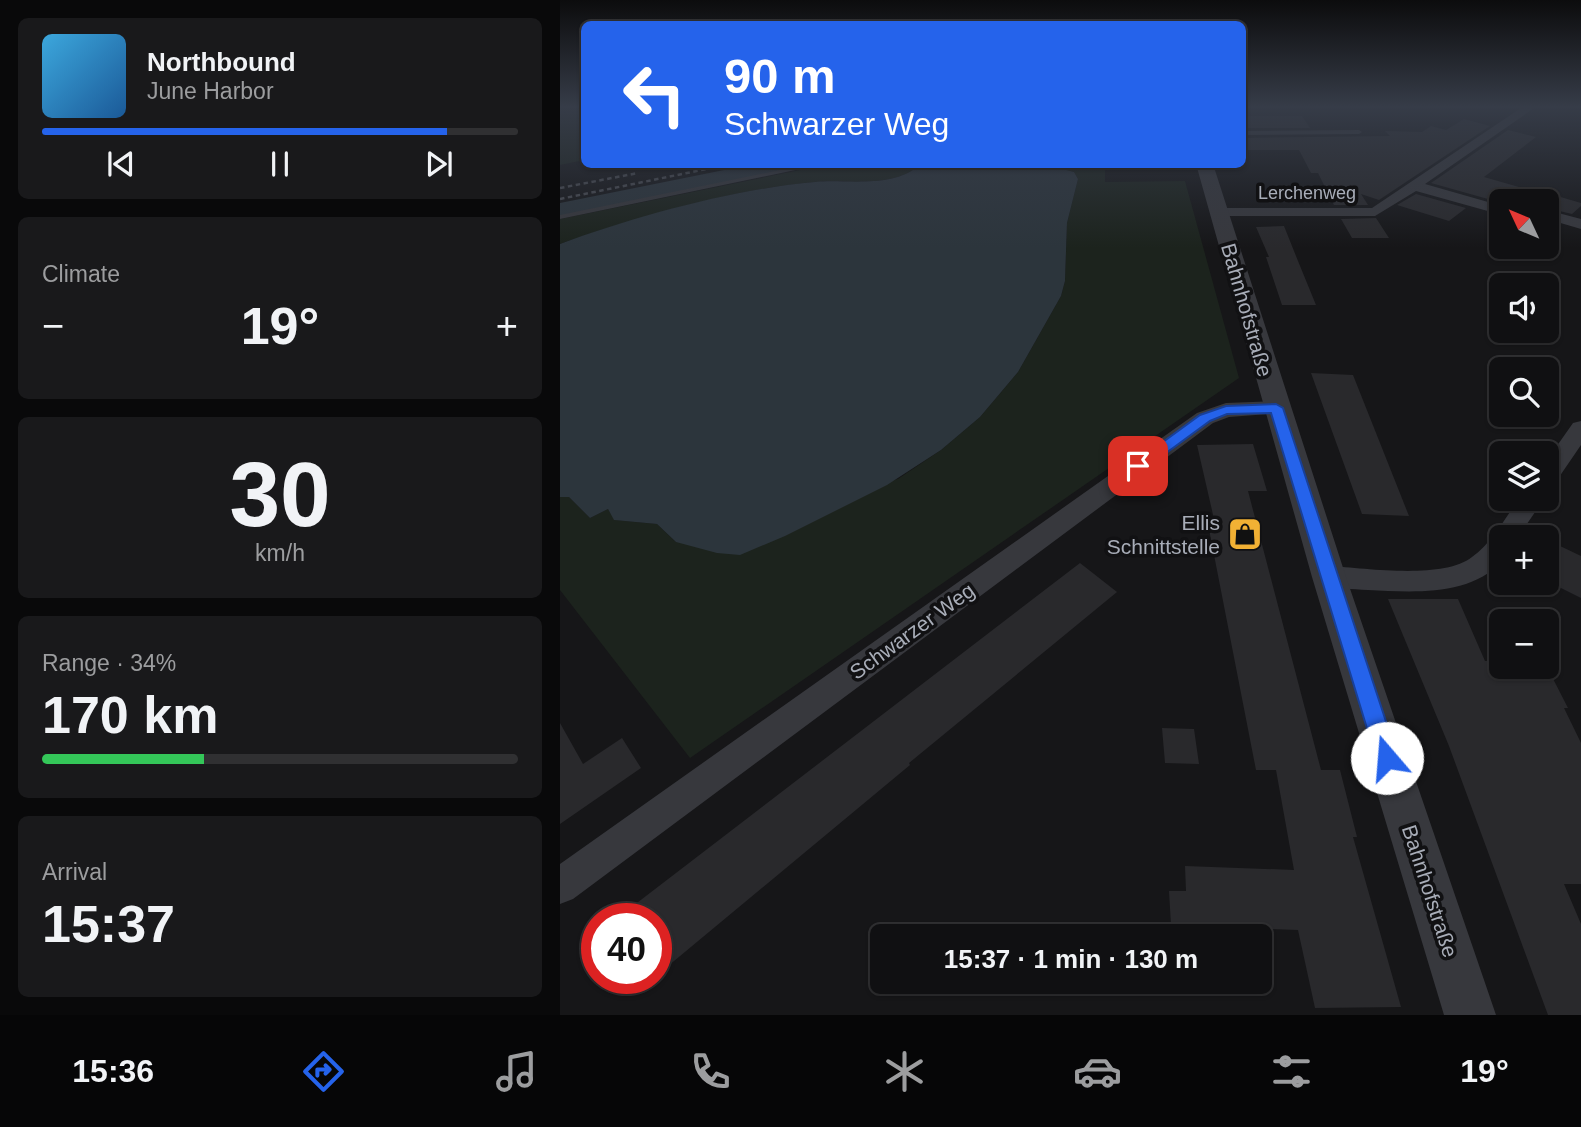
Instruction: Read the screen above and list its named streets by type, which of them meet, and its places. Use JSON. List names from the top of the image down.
{
  "streets": {
    "street": ["Lerchenweg", "Bahnhofstraße", "Schwarzer Weg"]
  },
  "crossings": [
    ["Lerchenweg", "Bahnhofstraße"],
    ["Bahnhofstraße", "Schwarzer Weg"]
  ],
  "places": {
    "shop": ["Ellis Schnittstelle"]
  },
  "north": "top left",
  "page": {
    "turn": ["90 m", "Schwarzer Weg"],
    "song": ["Northbound", "June Harbor"],
    "map_buttons": ["+", "−"],
    "tile": [
      "Climate",
      ["30", "km/h"],
      ["Range · 34%", "170 km"],
      ["Arrival", "15:37"]
    ],
    "heat": ["−", "19°", "+"],
    "limit": "40",
    "trip": "15:37 · 1 min · 130 m",
    "tabs": ["15:36", "19°"]
  }
}
